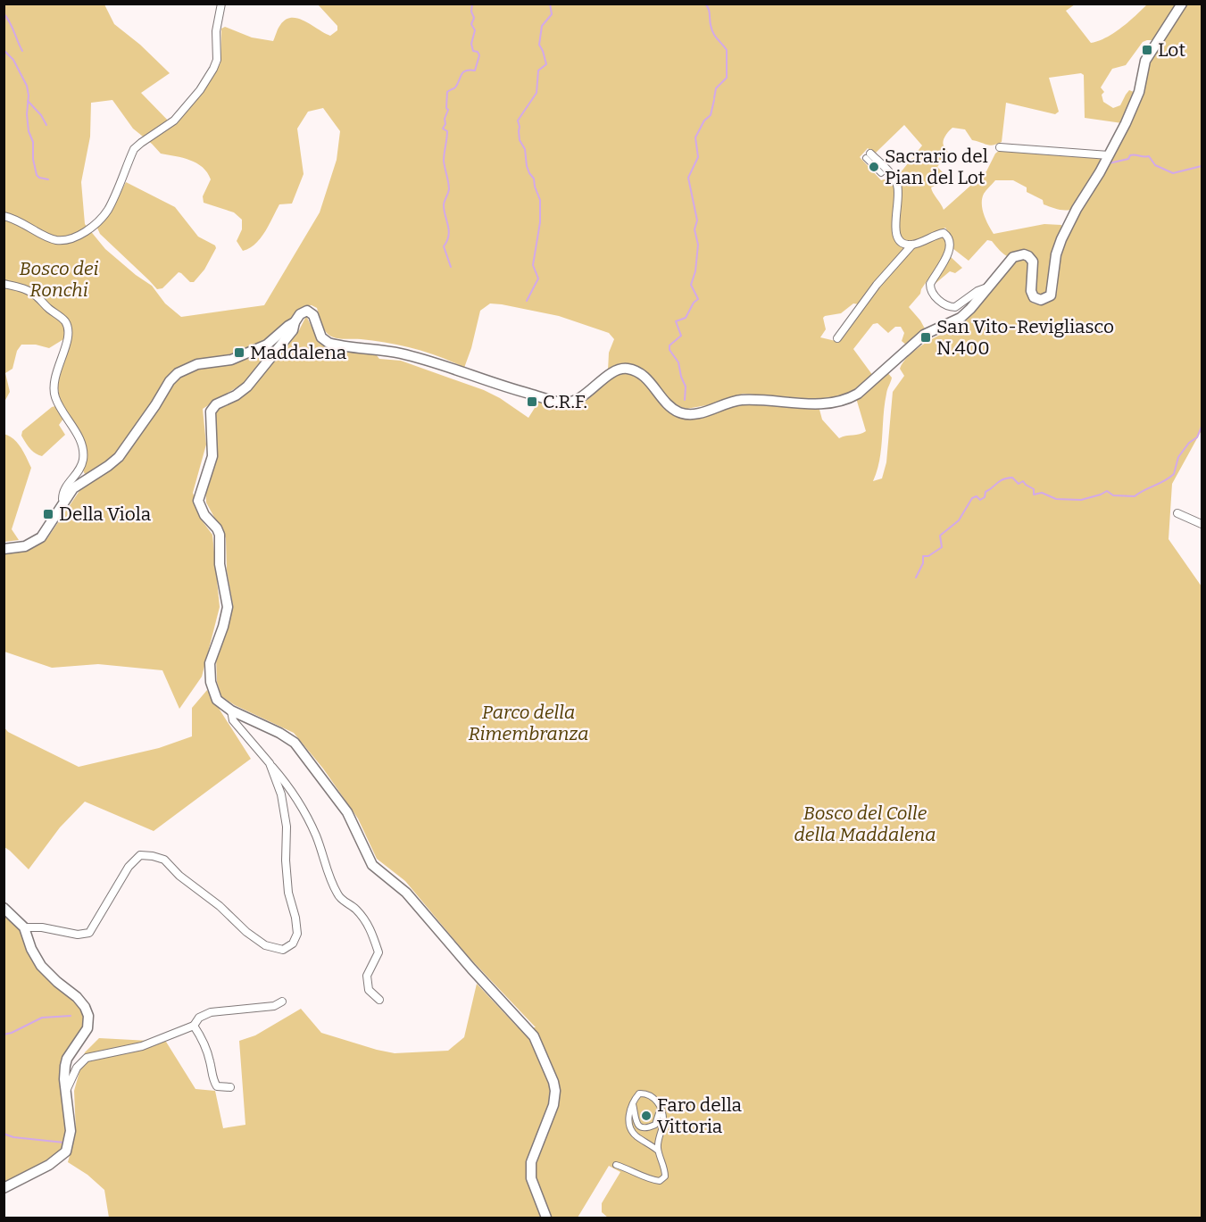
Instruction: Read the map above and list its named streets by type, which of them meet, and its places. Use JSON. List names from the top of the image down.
{
  "parks": ["Bosco dei Ronchi", "Parco della Rimembranza", "Bosco del Colle della Maddalena"],
  "places": {
    "transit": [
      "Lot",
      "San Vito-Revigliasco N.400",
      "Maddalena",
      "C.R.F.",
      "Della Viola"
    ],
    "other": ["Sacrario del Pian del Lot", "Faro della Vittoria"]
  }
}
